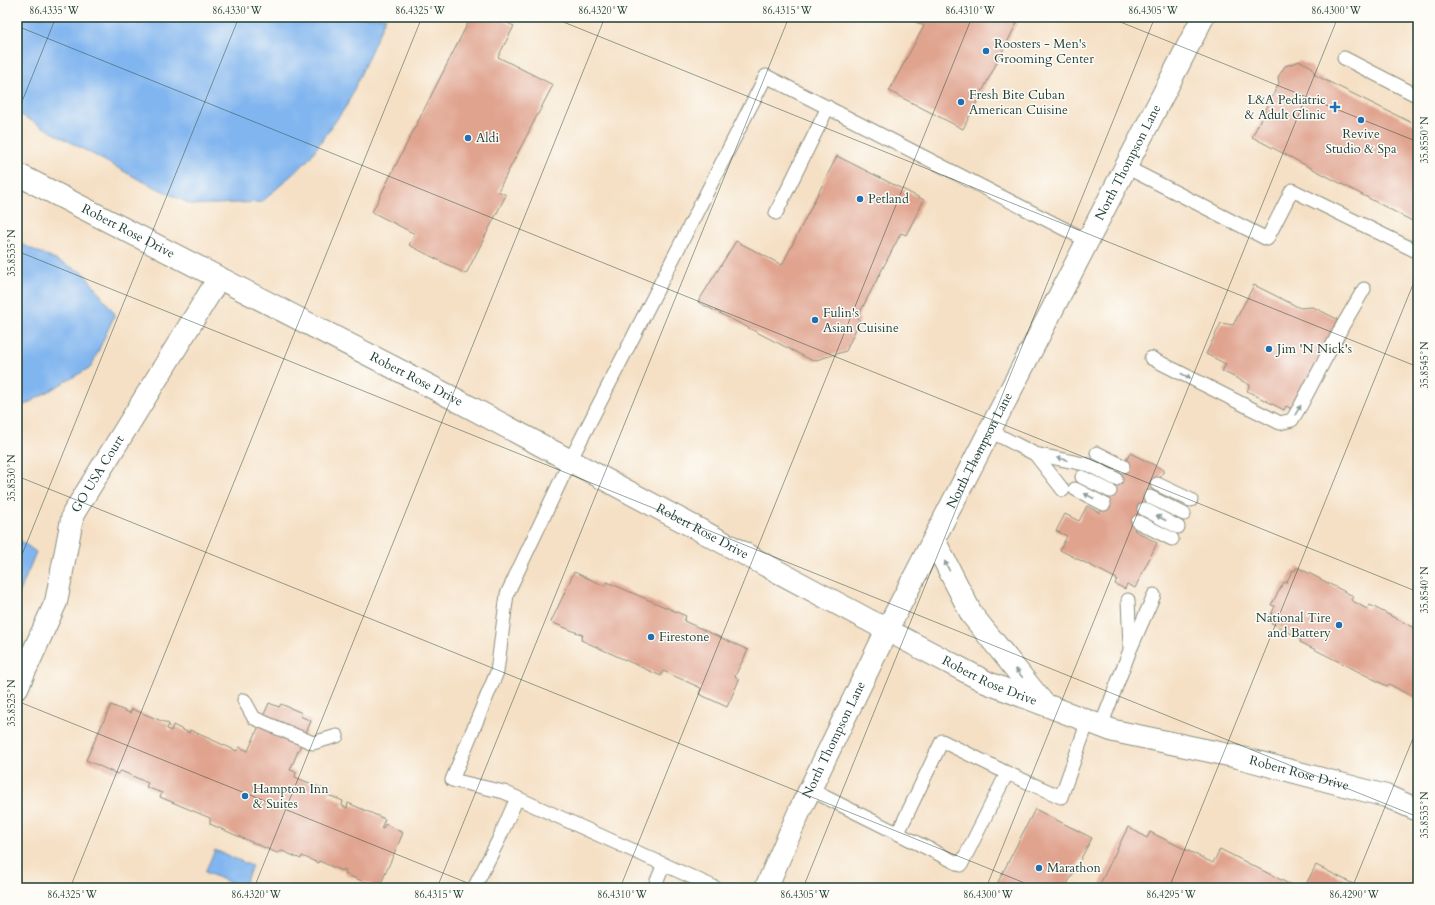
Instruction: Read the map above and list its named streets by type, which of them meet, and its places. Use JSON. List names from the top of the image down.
{
  "streets": {
    "street": ["North Thompson Lane", "Robert Rose Drive", "GO USA Court"]
  },
  "crossings": [
    ["North Thompson Lane", "Robert Rose Drive"],
    ["Robert Rose Drive", "GO USA Court"]
  ],
  "places": {
    "other": [
      "Roosters - Men's Grooming Center",
      "Fresh Bite Cuban American Cuisine",
      "Revive Studio & Spa",
      "Aldi",
      "Petland",
      "Fulin's Asian Cuisine",
      "Jim 'N Nick's",
      "National Tire and Battery",
      "Firestone",
      "Hampton Inn & Suites",
      "Marathon"
    ],
    "health": ["L&A Pediatric & Adult Clinic"]
  },
  "coordinates": [
    "86.4335°W",
    "86.4330°W",
    "86.4325°W",
    "86.4320°W",
    "86.4315°W",
    "86.4310°W",
    "86.4305°W",
    "86.4300°W",
    "35.8550°N",
    "35.8535°N",
    "35.8545°N",
    "35.8530°N",
    "35.8540°N",
    "35.8525°N",
    "86.4295°W",
    "86.4290°W"
  ]
}
